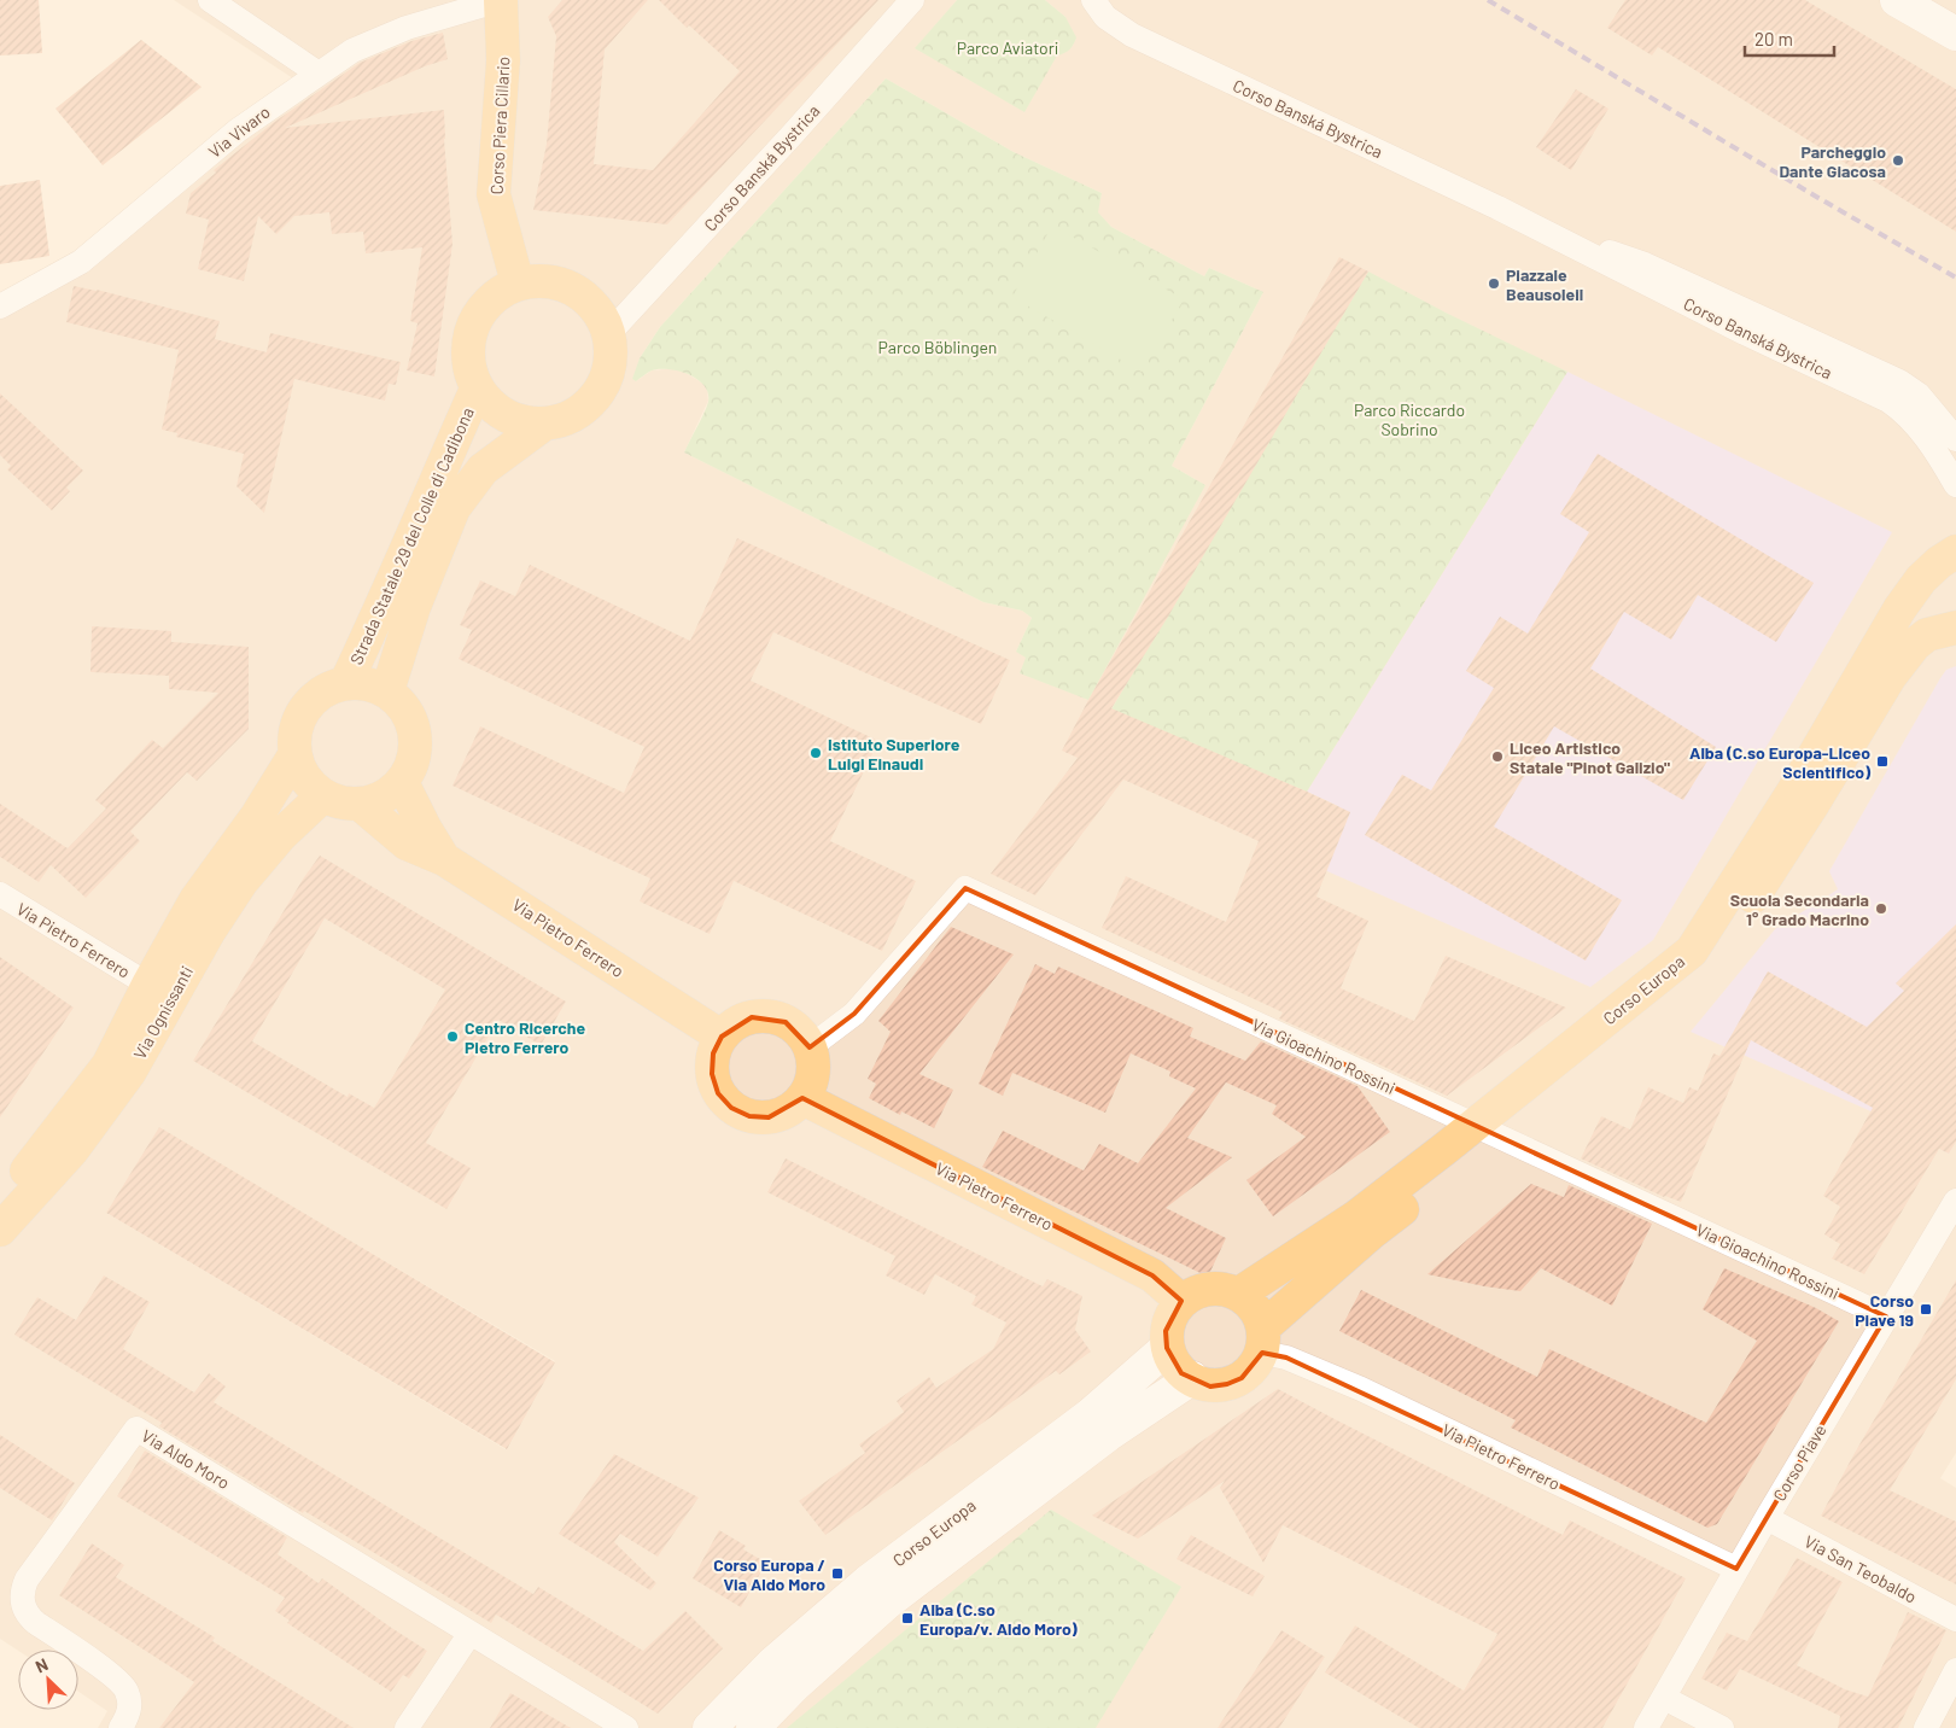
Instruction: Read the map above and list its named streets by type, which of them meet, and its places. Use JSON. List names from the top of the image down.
{
  "streets": {
    "main road": [
      "Corso Piera Cillario",
      "Strada Statale 29 del Colle di Cadibona",
      "Via Pietro Ferrero",
      "Corso Europa",
      "Via Ognissanti"
    ],
    "street": [
      "Corso Banská Bystrica",
      "Via Vivaro",
      "Via Gioachino Rossini",
      "Via Aldo Moro",
      "Corso Piave",
      "Via San Teobaldo"
    ]
  },
  "crossings": [
    ["Corso Banská Bystrica", "Corso Piera Cillario"],
    ["Corso Banská Bystrica", "Strada Statale 29 del Colle di Cadibona"],
    ["Corso Piera Cillario", "Via Vivaro"],
    ["Corso Piera Cillario", "Strada Statale 29 del Colle di Cadibona"],
    ["Strada Statale 29 del Colle di Cadibona", "Via Ognissanti"],
    ["Via Pietro Ferrero", "Corso Europa"],
    ["Via Pietro Ferrero", "Via Ognissanti"],
    ["Via Pietro Ferrero", "Via Gioachino Rossini"],
    ["Via Pietro Ferrero", "Corso Piave"],
    ["Corso Europa", "Via Gioachino Rossini"],
    ["Via Gioachino Rossini", "Corso Piave"],
    ["Corso Piave", "Via San Teobaldo"]
  ],
  "parks": ["Parco Aviatori", "Parco Böblingen", "Parco Riccardo Sobrino"],
  "places": {
    "other": [
      "Parcheggio Dante Giacosa",
      "Piazzale Beausoleil",
      "Istituto Superiore Luigi Einaudi",
      "Liceo Artistico Statale \"Pinot Galizio\"",
      "Scuola Secondaria 1° Grado Macrino",
      "Centro Ricerche Pietro Ferrero"
    ],
    "transit": [
      "Alba (C.so Europa-Liceo Scientifico)",
      "Corso Piave 19",
      "Corso Europa / Via Aldo Moro",
      "Alba (C.so Europa/v. Aldo Moro)"
    ]
  },
  "scale_bar": "20 m",
  "north": "top left"
}
